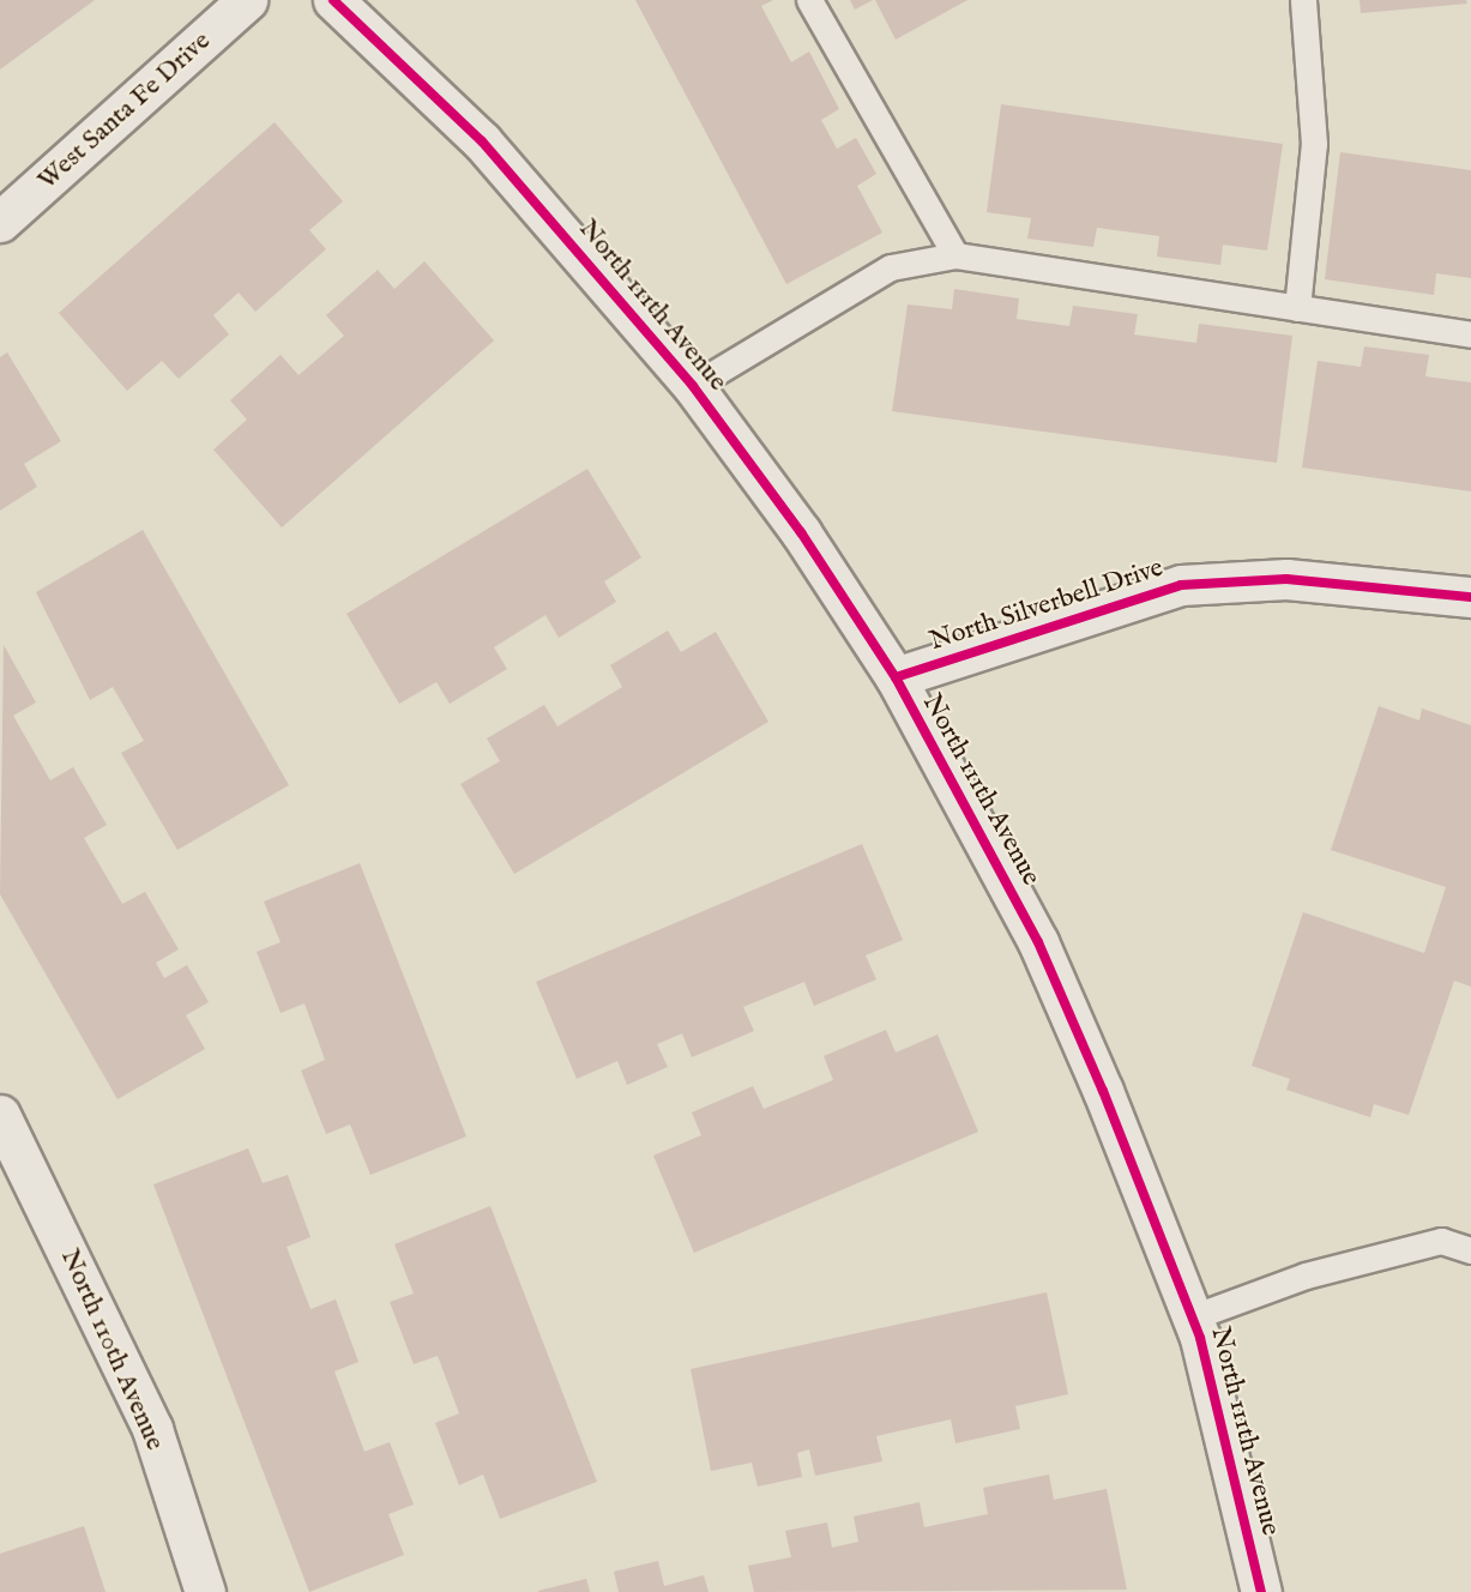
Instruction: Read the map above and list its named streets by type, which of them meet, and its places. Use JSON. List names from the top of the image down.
{
  "streets": {
    "street": [
      "West Santa Fe Drive",
      "North 111th Avenue",
      "North Silverbell Drive",
      "North 110th Avenue"
    ]
  },
  "crossings": [
    ["North 111th Avenue", "North Silverbell Drive"]
  ]
}
